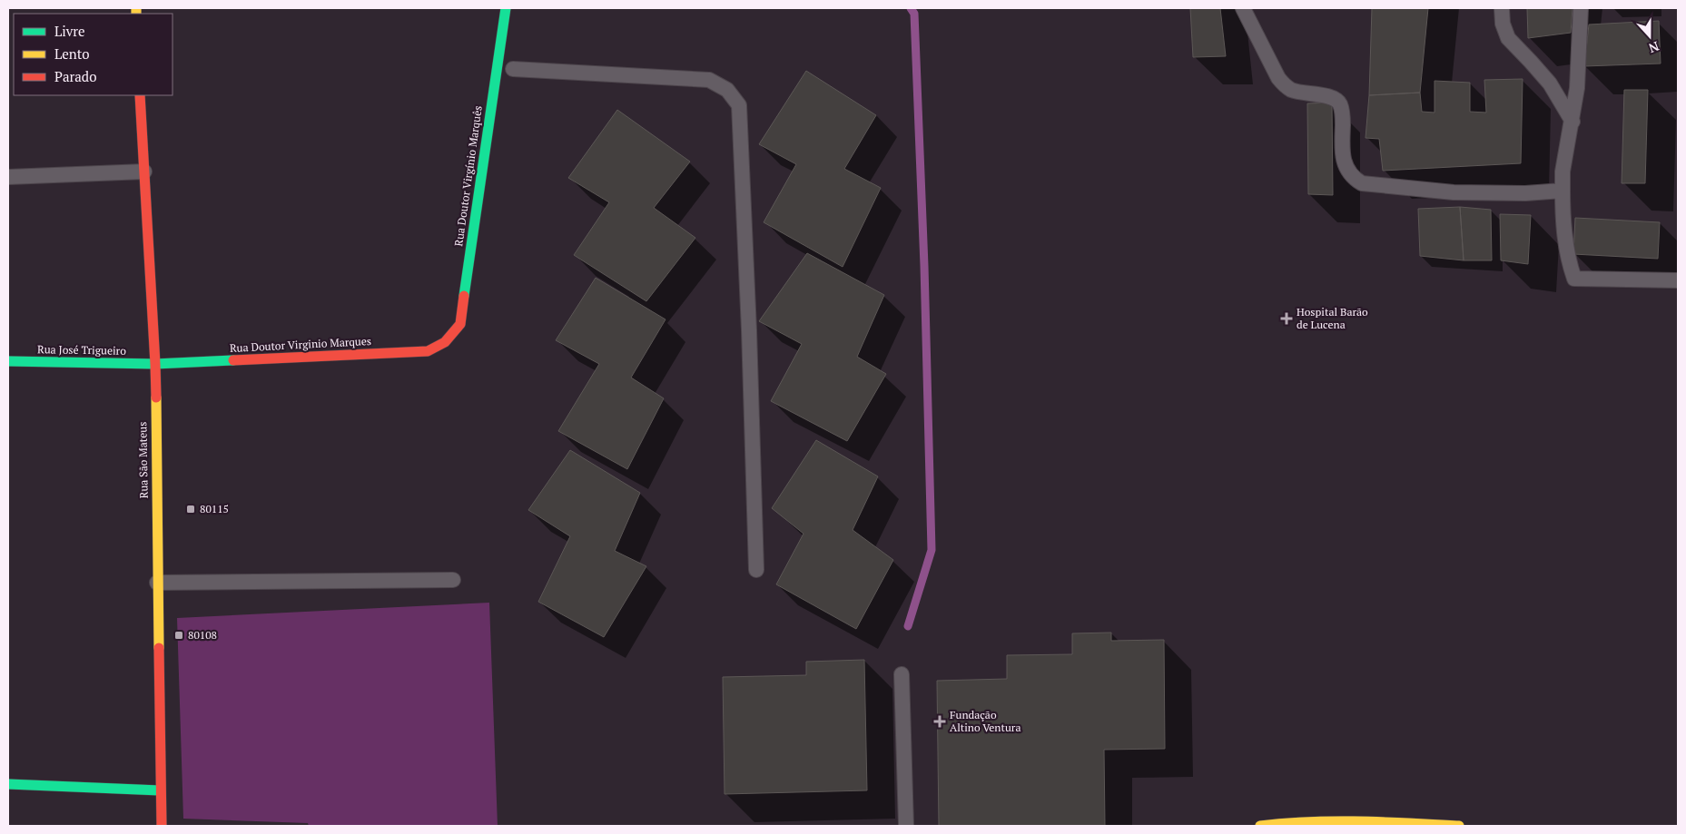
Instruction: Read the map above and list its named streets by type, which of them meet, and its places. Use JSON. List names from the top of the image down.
{
  "streets": {
    "street": [
      "Rua Doutor Virgínio Marquês",
      "Rua Doutor Virginio Marques",
      "Rua José Trigueiro",
      "Rua São Mateus"
    ]
  },
  "crossings": [
    ["Rua Doutor Virgínio Marquês", "Rua Doutor Virginio Marques"],
    ["Rua Doutor Virginio Marques", "Rua José Trigueiro"],
    ["Rua Doutor Virginio Marques", "Rua São Mateus"],
    ["Rua José Trigueiro", "Rua São Mateus"]
  ],
  "places": {
    "health": ["Hospital Barão de Lucena", "Fundação Altino Ventura"],
    "transit": ["80115", "80108"]
  },
  "legend": ["Livre", "Lento", "Parado"],
  "north": "bottom"
}
